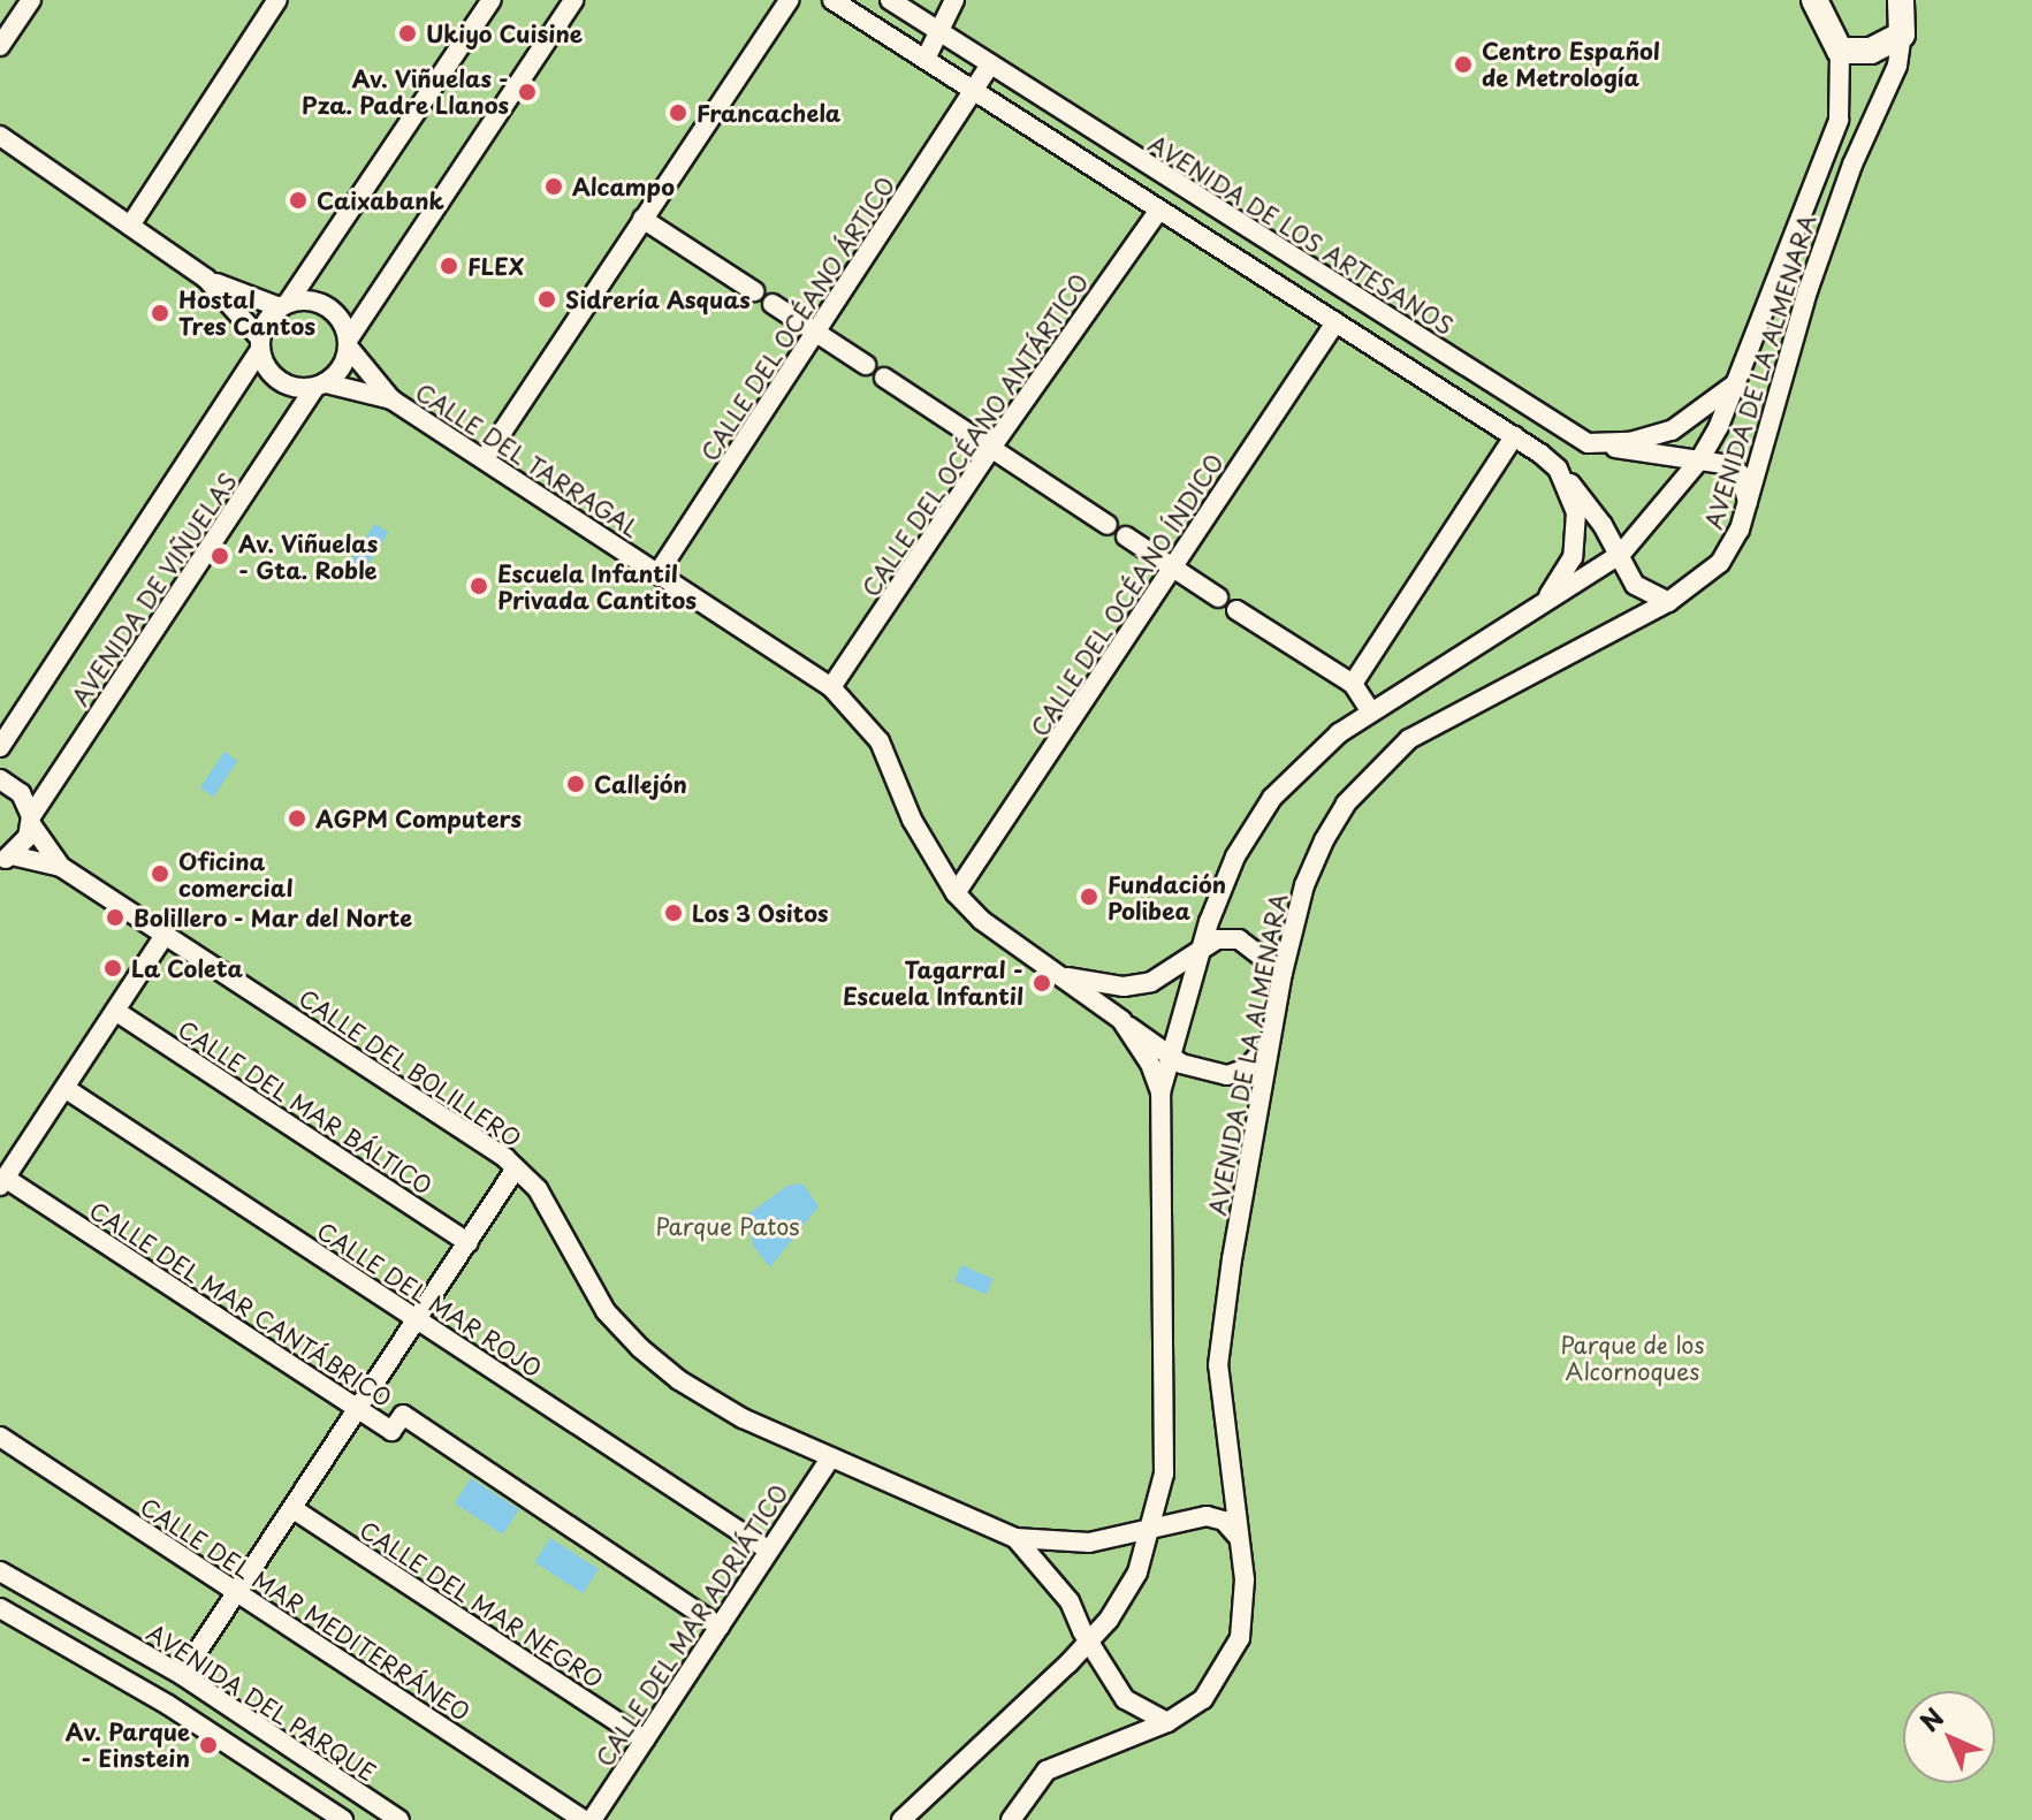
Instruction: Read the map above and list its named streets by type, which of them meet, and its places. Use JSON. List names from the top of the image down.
{
  "streets": {
    "street": [
      "AVENIDA DE LOS ARTESANOS",
      "CALLE DEL OCÉANO ÁRTICO",
      "AVENIDA DE LA ALMENARA",
      "CALLE DEL OCÉANO ANTÁRTICO",
      "CALLE DEL TARRAGAL",
      "AVENIDA DE VIÑUELAS",
      "CALLE DEL OCÉANO ÍNDICO",
      "CALLE DEL BOLILLERO",
      "CALLE DEL MAR BÁLTICO",
      "CALLE DEL MAR ROJO",
      "CALLE DEL MAR CANTÁBRICO",
      "CALLE DEL MAR NEGRO",
      "CALLE DEL MAR MEDITERRÁNEO",
      "CALLE DEL MAR ADRIÁTICO",
      "AVENIDA DEL PARQUE"
    ]
  },
  "crossings": [
    ["AVENIDA DE LOS ARTESANOS", "AVENIDA DE LA ALMENARA"],
    ["CALLE DEL OCÉANO ÁRTICO", "CALLE DEL TARRAGAL"],
    ["AVENIDA DE LA ALMENARA", "CALLE DEL TARRAGAL"],
    ["CALLE DEL OCÉANO ANTÁRTICO", "CALLE DEL TARRAGAL"],
    ["CALLE DEL TARRAGAL", "AVENIDA DE VIÑUELAS"],
    ["CALLE DEL TARRAGAL", "CALLE DEL OCÉANO ÍNDICO"],
    ["CALLE DEL BOLILLERO", "CALLE DEL MAR ADRIÁTICO"],
    ["CALLE DEL MAR ROJO", "CALLE DEL MAR ADRIÁTICO"],
    ["CALLE DEL MAR CANTÁBRICO", "CALLE DEL MAR ADRIÁTICO"],
    ["CALLE DEL MAR NEGRO", "CALLE DEL MAR ADRIÁTICO"]
  ],
  "parks": ["Parque Patos", "Parque de los Alcornoques"],
  "places": [
    "Ukiyo Cuisine",
    "Centro Español de Metrología",
    "Av. Viñuelas - Pza. Padre Llanos",
    "Francachela",
    "Alcampo",
    "Caixabank",
    "FLEX",
    "Sidrería Asquas",
    "Hostal Tres Cantos",
    "Av. Viñuelas - Gta. Roble",
    "Escuela Infantil Privada Cantitos",
    "Callejón",
    "AGPM Computers",
    "Oficina comercial",
    "Fundación Polibea",
    "Los 3 Ositos",
    "Bolillero - Mar del Norte",
    "La Coleta",
    "Tagarral - Escuela Infantil",
    "Av. Parque - Einstein"
  ],
  "north": "top left"
}
